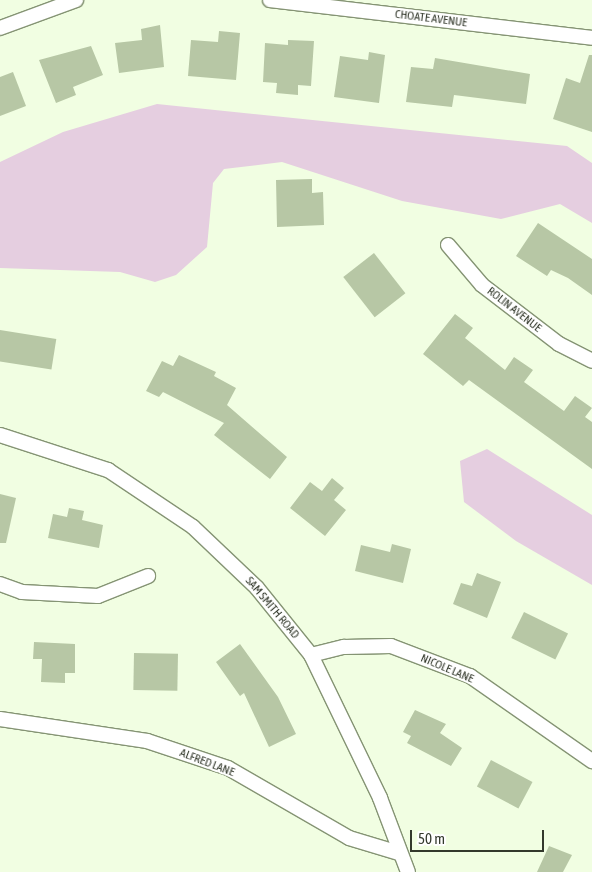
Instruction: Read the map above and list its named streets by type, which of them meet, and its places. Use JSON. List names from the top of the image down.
{
  "streets": {
    "street": [
      "CHOATE AVENUE",
      "ROLIN AVENUE",
      "SAM SMITH ROAD",
      "NICOLE LANE",
      "ALFRED LANE"
    ]
  },
  "crossings": [
    ["SAM SMITH ROAD", "NICOLE LANE"],
    ["SAM SMITH ROAD", "ALFRED LANE"]
  ],
  "scale_bar": "50 m"
}
